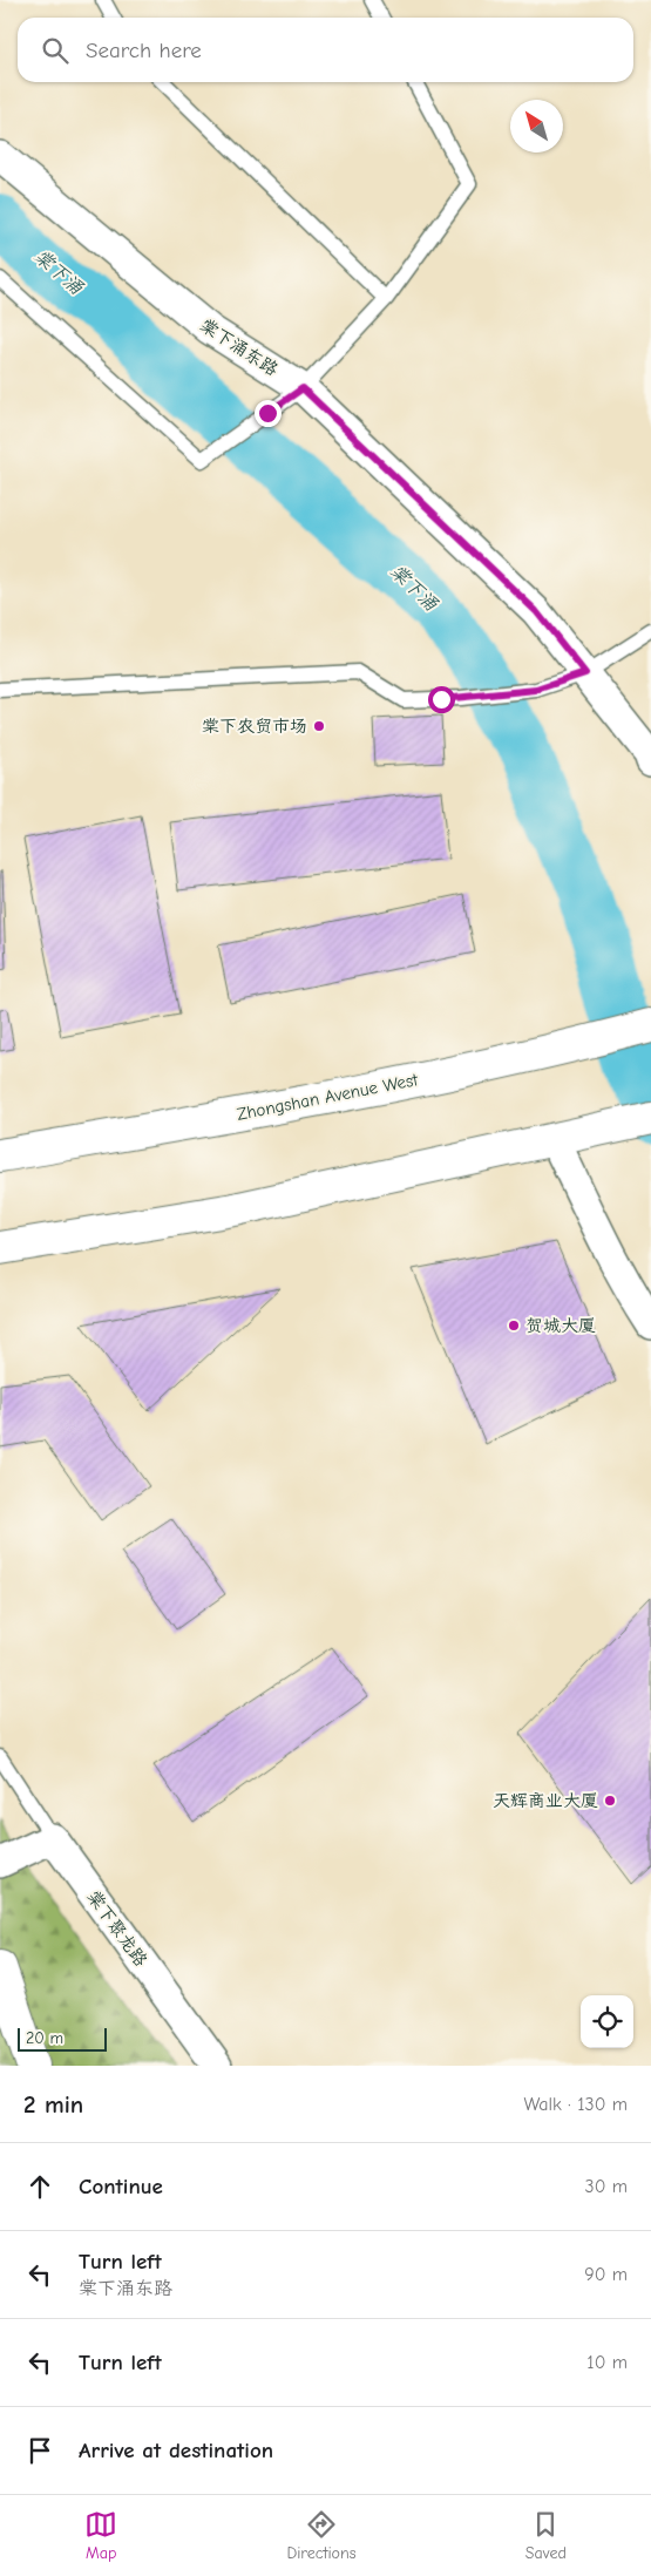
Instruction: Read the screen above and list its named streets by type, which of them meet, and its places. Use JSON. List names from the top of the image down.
{
  "streets": {
    "highway": ["Zhongshan Avenue West"],
    "street": ["棠下涌东路", "棠下聚龙路"]
  },
  "water": ["棠下涌"],
  "places": ["棠下农贸市场", "贺城大厦", "天辉商业大厦"],
  "scale_bar": "20 m",
  "north": "top left",
  "page": {
    "search": "Search here",
    "scale": "20 m",
    "heading": ["2 min", "Walk · 130 m"],
    "list": [
      ["Continue", "30 m"],
      ["Turn left", "棠下涌东路", "90 m"],
      ["Turn left", "10 m"],
      "Arrive at destination"
    ],
    "nav": ["Map", "Directions", "Saved"]
  }
}
